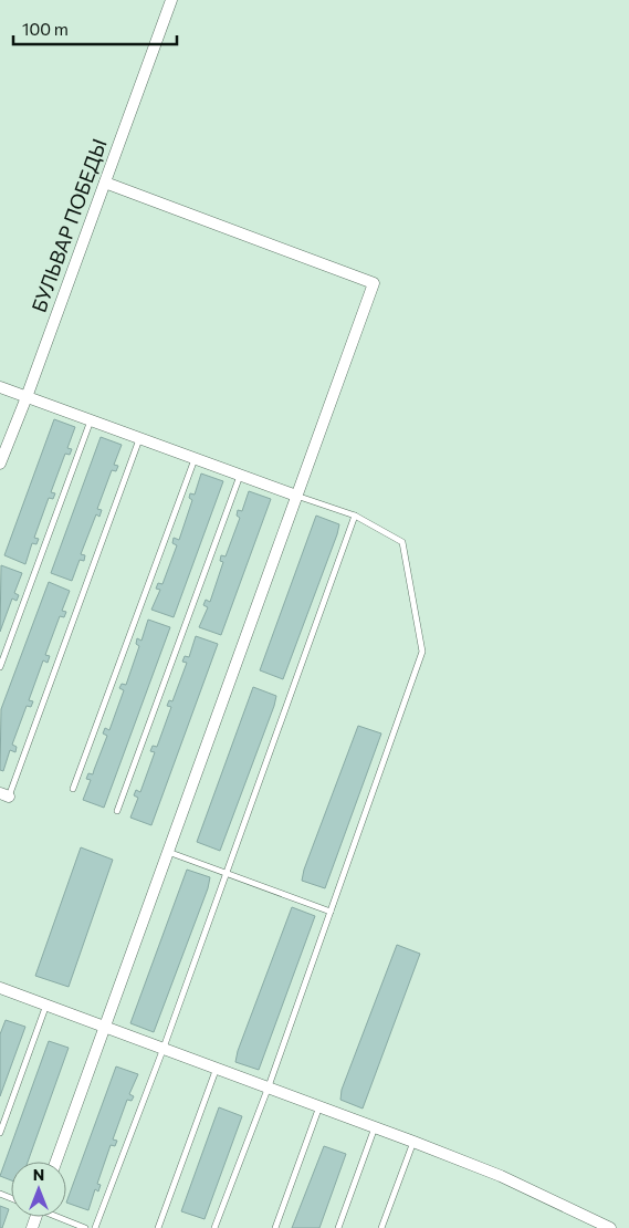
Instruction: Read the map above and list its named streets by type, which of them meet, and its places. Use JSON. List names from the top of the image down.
{
  "streets": {
    "street": ["БУЛЬВАР ПОБЕДЫ"]
  },
  "scale_bar": "100 m",
  "north": "top"
}
